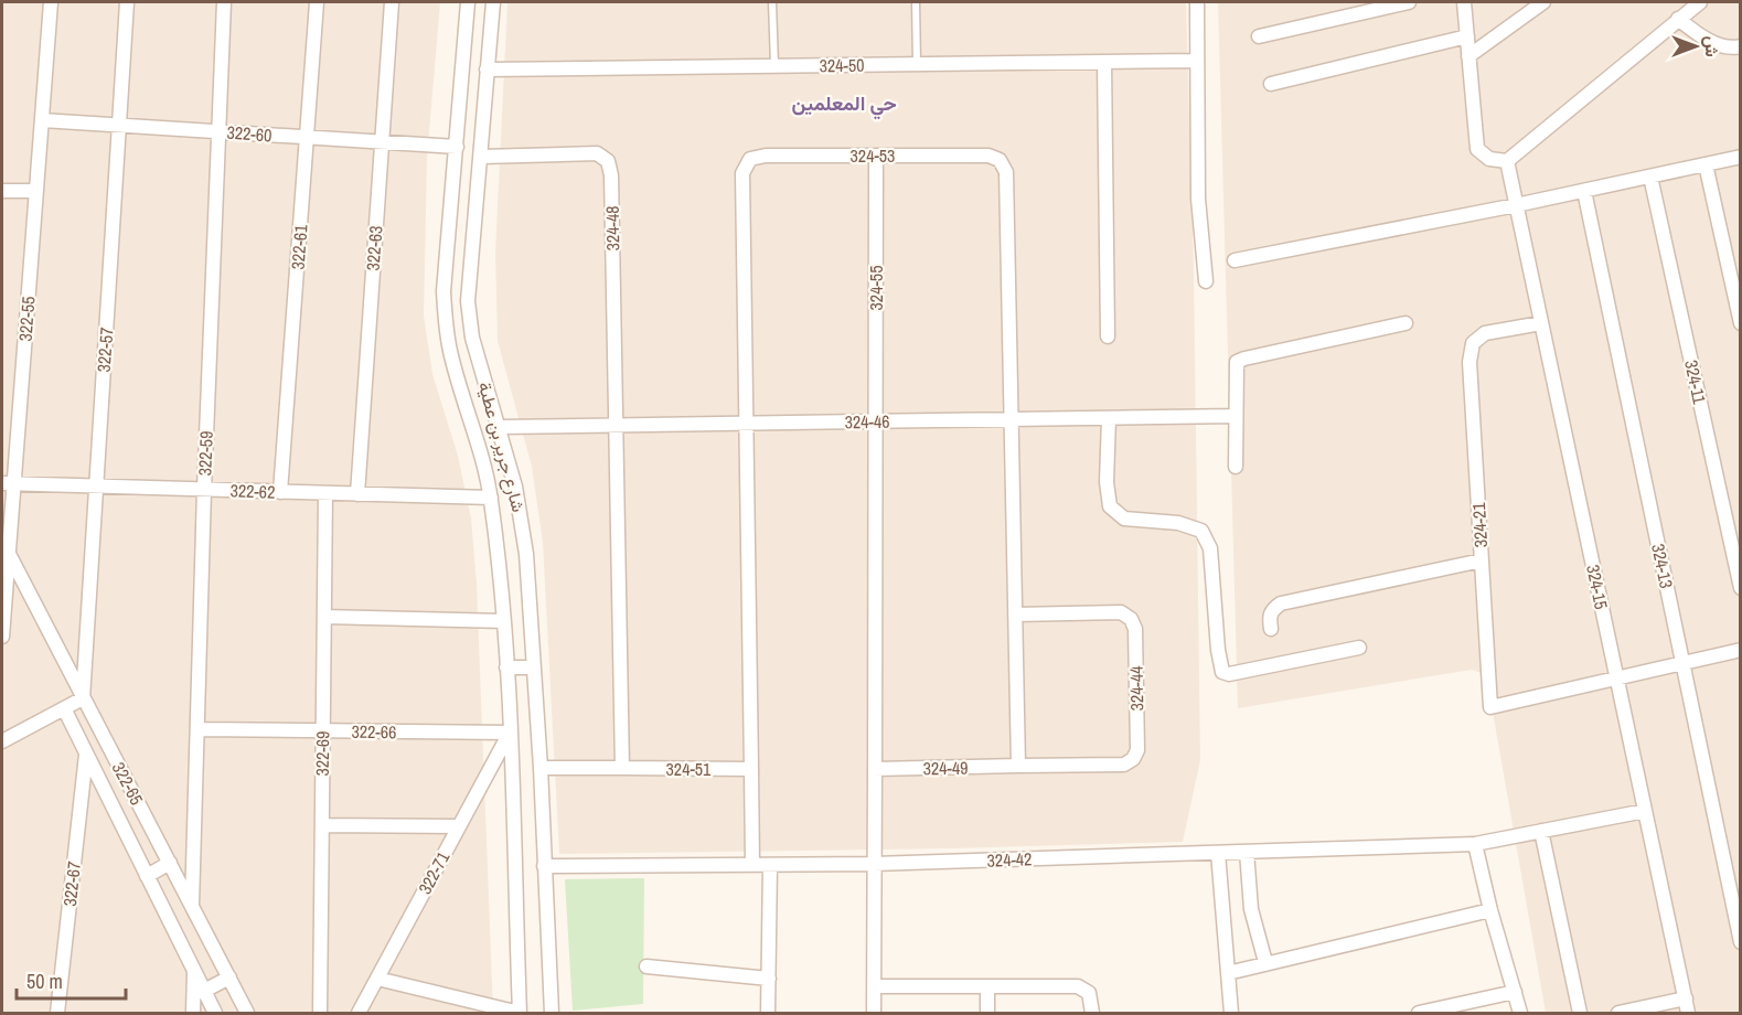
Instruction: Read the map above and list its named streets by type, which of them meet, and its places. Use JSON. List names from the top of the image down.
{
  "streets": {
    "street": [
      "324-50",
      "322-60",
      "324-53",
      "324-48",
      "322-61",
      "322-63",
      "324-55",
      "322-55",
      "322-57",
      "324-11",
      "324-46",
      "شارع جرير بن عطية",
      "322-59",
      "322-62",
      "324-21",
      "324-13",
      "324-15",
      "324-44",
      "322-66",
      "322-69",
      "324-49",
      "324-51",
      "322-65",
      "324-42",
      "322-71",
      "322-67"
    ]
  },
  "crossings": [
    ["324-50", "شارع جرير بن عطية"],
    ["322-60", "322-61"],
    ["322-60", "322-63"],
    ["322-60", "322-55"],
    ["322-60", "322-57"],
    ["322-60", "شارع جرير بن عطية"],
    ["322-60", "322-59"],
    ["324-53", "324-55"],
    ["324-53", "324-46"],
    ["324-48", "324-46"],
    ["324-48", "شارع جرير بن عطية"],
    ["322-61", "322-62"],
    ["322-63", "322-62"],
    ["324-55", "324-46"],
    ["322-55", "322-62"],
    ["322-55", "322-65"],
    ["322-57", "322-62"],
    ["322-57", "322-65"],
    ["324-46", "شارع جرير بن عطية"],
    ["شارع جرير بن عطية", "322-62"],
    ["شارع جرير بن عطية", "322-66"],
    ["شارع جرير بن عطية", "324-51"],
    ["شارع جرير بن عطية", "324-42"],
    ["شارع جرير بن عطية", "322-71"],
    ["322-59", "322-62"],
    ["322-59", "322-66"],
    ["322-59", "322-65"],
    ["322-62", "322-69"],
    ["324-21", "324-15"],
    ["324-15", "324-42"],
    ["324-44", "324-49"],
    ["322-66", "322-69"],
    ["322-66", "322-71"],
    ["322-65", "322-67"]
  ],
  "districts": ["حي المعلمين"],
  "scale_bar": "50 m",
  "north": "right"
}
